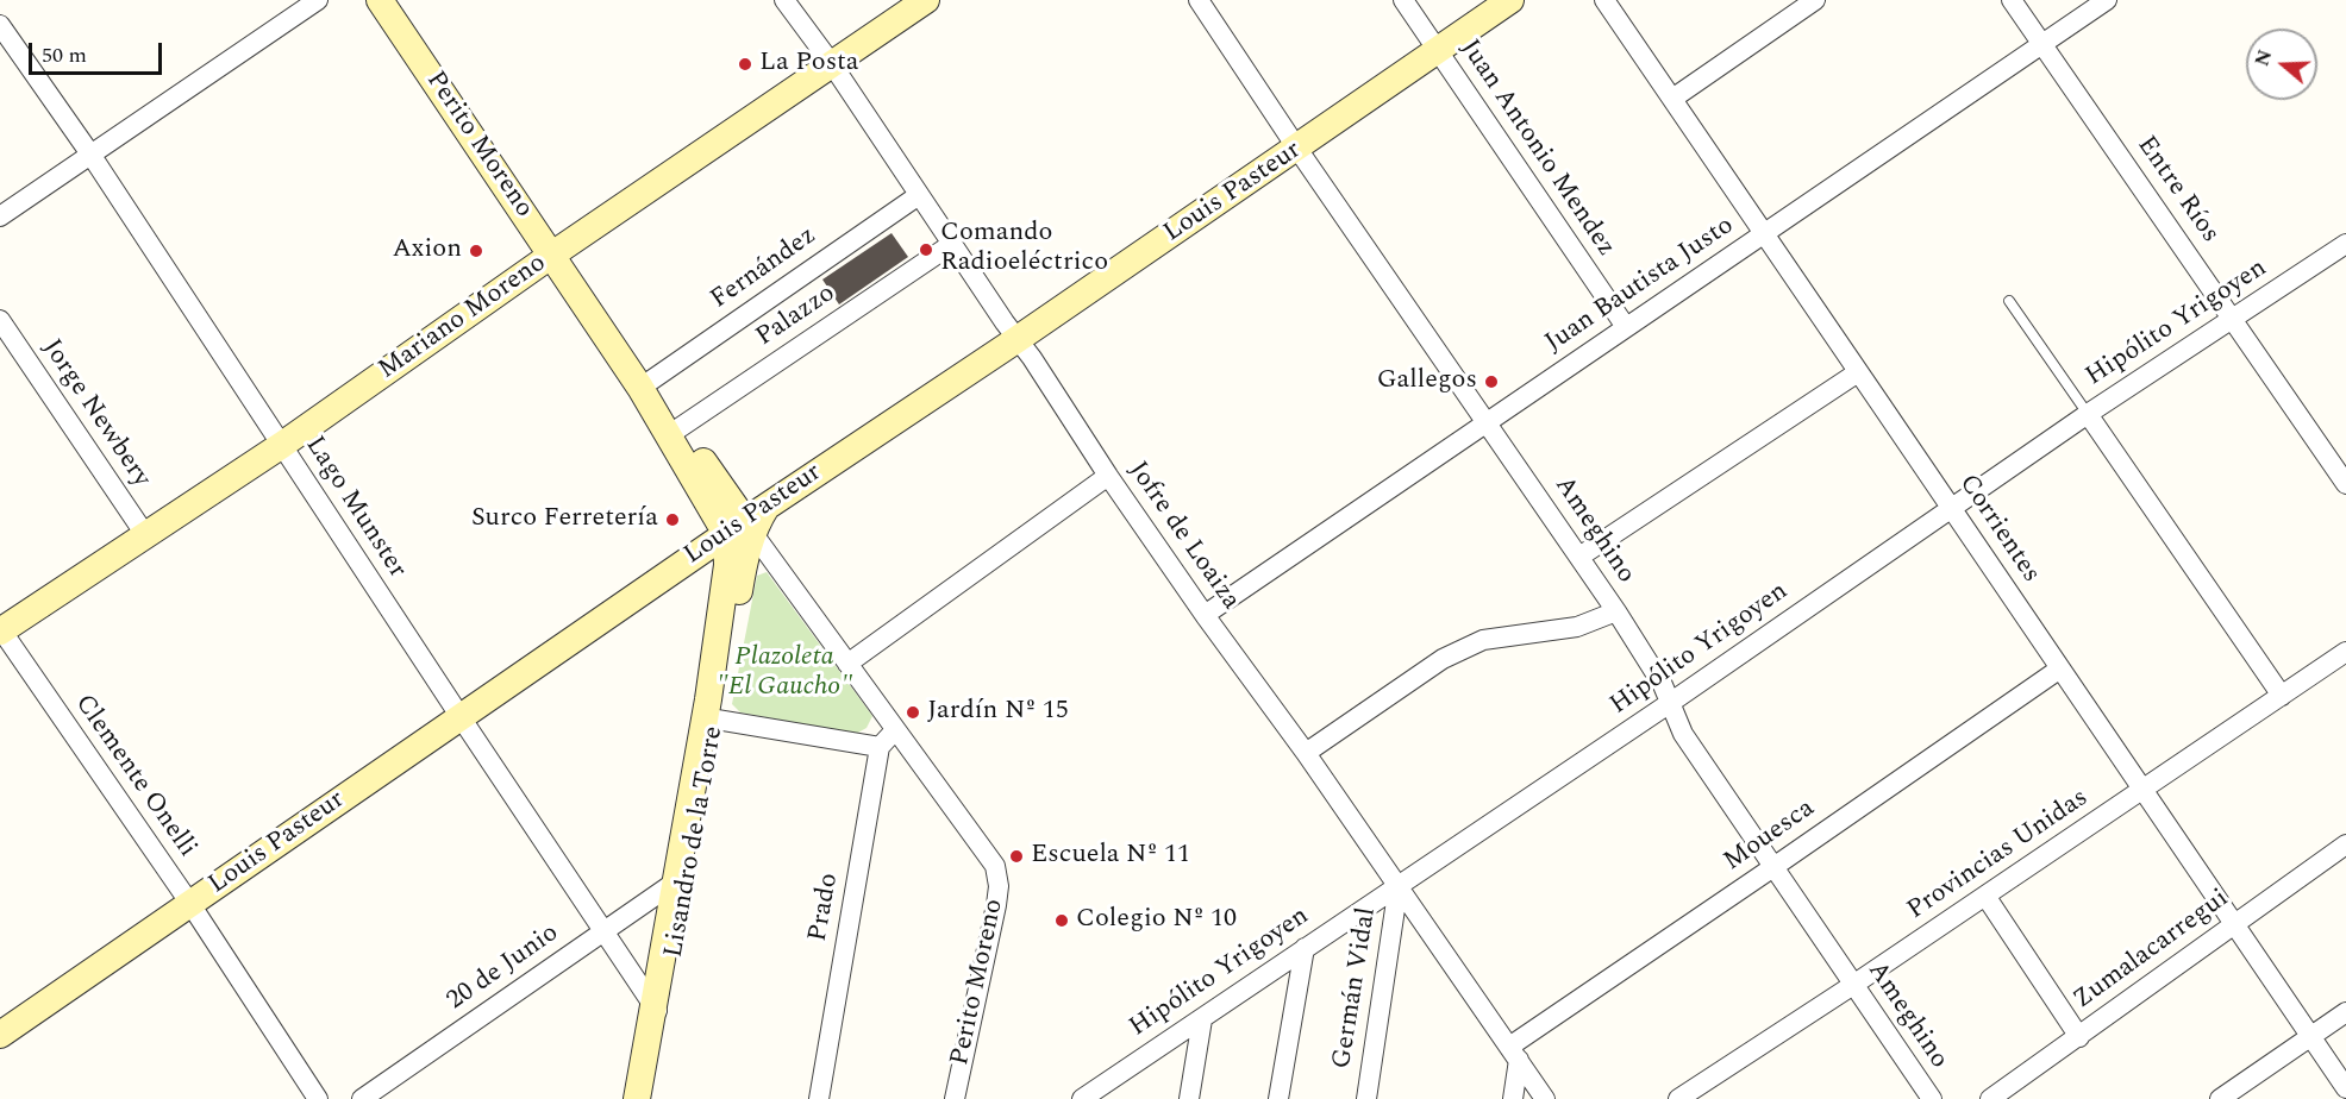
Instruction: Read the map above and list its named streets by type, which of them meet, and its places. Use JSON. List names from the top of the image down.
{
  "streets": {
    "main road": [
      "Perito Moreno",
      "Louis Pasteur",
      "Mariano Moreno",
      "Lisandro de la Torre"
    ],
    "street": [
      "Juan Antonio Mendez",
      "Entre Ríos",
      "Fernández",
      "Juan Bautista Justo",
      "Palazzo",
      "Hipólito Yrigoyen",
      "Jorge Newbery",
      "Lago Munster",
      "Corrientes",
      "Ameghino",
      "Jofre de Loaiza",
      "Clemente Onelli",
      "Mouesca",
      "Provincias Unidas",
      "Prado",
      "Zumalacarregui",
      "20 de Junio",
      "Germán Vidal"
    ]
  },
  "crossings": [
    ["Perito Moreno", "Louis Pasteur"],
    ["Perito Moreno", "Fernández"],
    ["Perito Moreno", "Palazzo"],
    ["Perito Moreno", "Mariano Moreno"],
    ["Perito Moreno", "Lisandro de la Torre"],
    ["Juan Antonio Mendez", "Louis Pasteur"],
    ["Juan Antonio Mendez", "Juan Bautista Justo"],
    ["Entre Ríos", "Juan Bautista Justo"],
    ["Entre Ríos", "Hipólito Yrigoyen"],
    ["Louis Pasteur", "Lago Munster"],
    ["Louis Pasteur", "Ameghino"],
    ["Louis Pasteur", "Jofre de Loaiza"],
    ["Louis Pasteur", "Clemente Onelli"],
    ["Louis Pasteur", "Lisandro de la Torre"],
    ["Fernández", "Jofre de Loaiza"],
    ["Juan Bautista Justo", "Corrientes"],
    ["Juan Bautista Justo", "Ameghino"],
    ["Juan Bautista Justo", "Jofre de Loaiza"],
    ["Palazzo", "Jofre de Loaiza"],
    ["Mariano Moreno", "Jorge Newbery"],
    ["Mariano Moreno", "Lago Munster"],
    ["Mariano Moreno", "Jofre de Loaiza"],
    ["Mariano Moreno", "Clemente Onelli"],
    ["Hipólito Yrigoyen", "Corrientes"],
    ["Hipólito Yrigoyen", "Ameghino"],
    ["Hipólito Yrigoyen", "Jofre de Loaiza"],
    ["Hipólito Yrigoyen", "Germán Vidal"],
    ["Lago Munster", "Lisandro de la Torre"],
    ["Lago Munster", "20 de Junio"],
    ["Corrientes", "Mouesca"],
    ["Corrientes", "Provincias Unidas"],
    ["Corrientes", "Zumalacarregui"],
    ["Ameghino", "Mouesca"],
    ["Ameghino", "Provincias Unidas"],
    ["Jofre de Loaiza", "Mouesca"],
    ["Jofre de Loaiza", "Germán Vidal"],
    ["Lisandro de la Torre", "20 de Junio"]
  ],
  "parks": ["Plazoleta \"El Gaucho\""],
  "places": [
    "La Posta",
    "Comando Radioeléctrico",
    "Axion",
    "Gallegos",
    "Surco Ferretería",
    "Jardín Nº 15",
    "Escuela Nº 11",
    "Colegio Nº 10"
  ],
  "scale_bar": "50 m",
  "north": "left"
}
